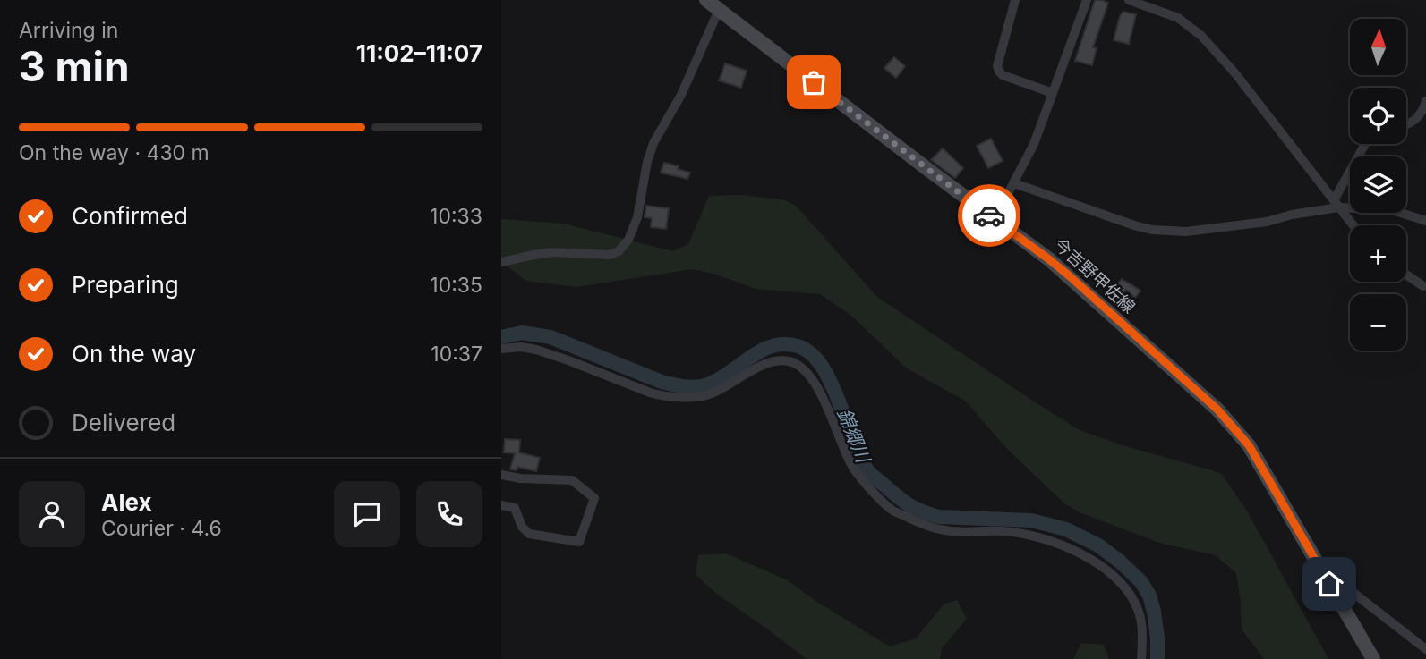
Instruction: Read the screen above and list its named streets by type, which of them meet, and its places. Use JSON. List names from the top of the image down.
{
  "streets": {
    "main road": ["今吉野甲佐線"]
  },
  "water": ["錦郷川"],
  "north": "top",
  "page": {
    "heading": ["3 min", "Arriving in", "11:02–11:07"],
    "panel": ["Alex", "Courier · 4.6"],
    "map_buttons": ["+", "−"],
    "bar": "On the way · 430 m",
    "list": [
      ["Confirmed", "10:33"],
      ["Preparing", "10:35"],
      ["On the way", "10:37"],
      "Delivered"
    ]
  }
}
